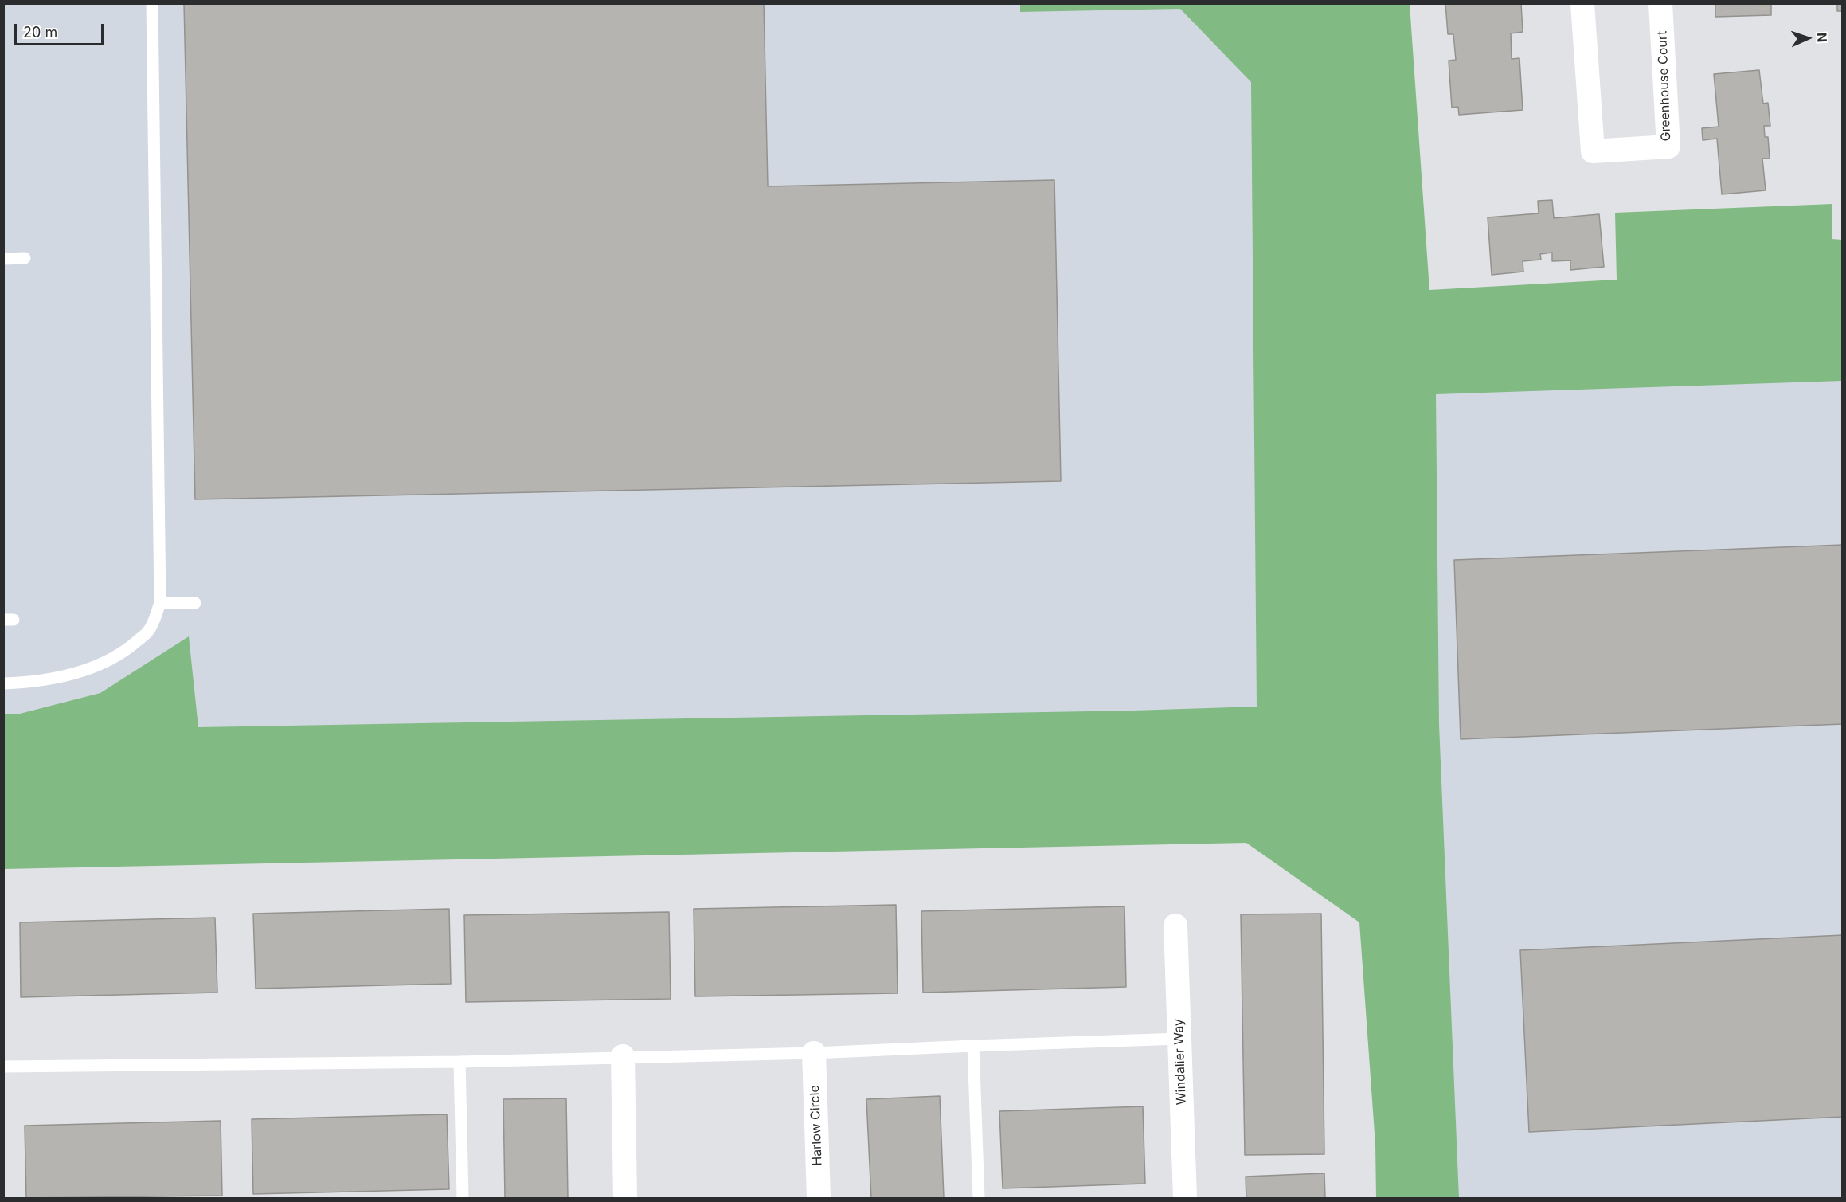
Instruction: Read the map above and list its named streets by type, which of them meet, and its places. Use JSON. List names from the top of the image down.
{
  "streets": {
    "street": ["Greenhouse Court", "Windalier Way", "Harlow Circle"]
  },
  "scale_bar": "20 m",
  "north": "right"
}
